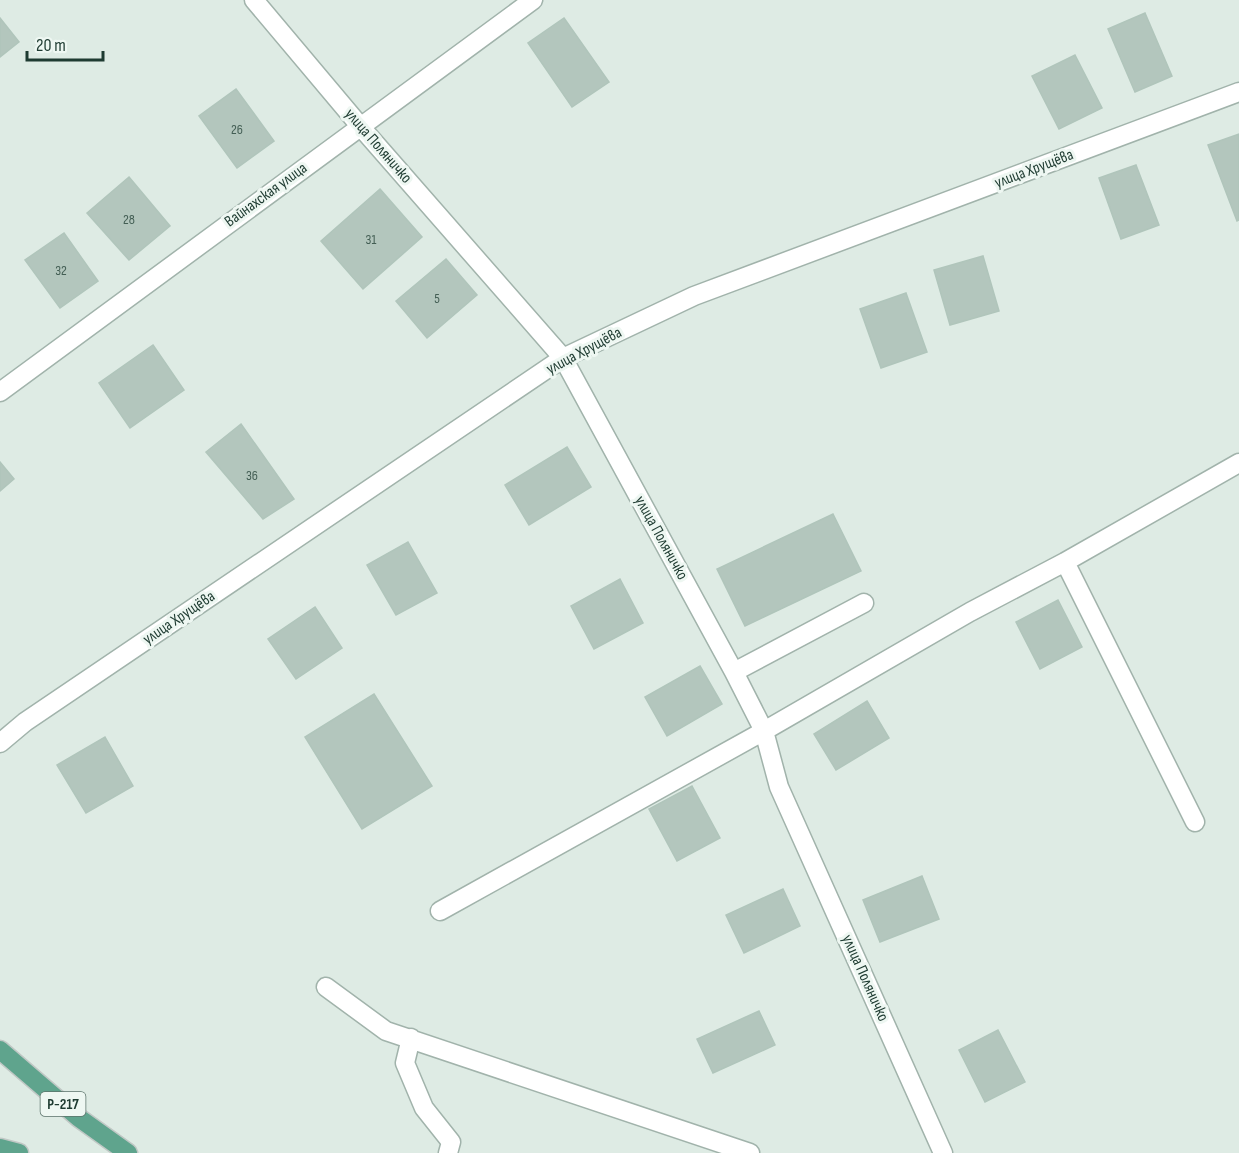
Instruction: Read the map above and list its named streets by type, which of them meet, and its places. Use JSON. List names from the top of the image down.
{
  "streets": {
    "main road": ["Р-217"],
    "street": ["улица Поляничко", "улица Хрущёва", "Вайнахская улица"]
  },
  "crossings": [
    ["улица Поляничко", "улица Хрущёва"],
    ["улица Поляничко", "Вайнахская улица"]
  ],
  "house_numbers": [
    "26",
    "28",
    "31",
    "32",
    "5",
    "36"
  ],
  "scale_bar": "20 m"
}
